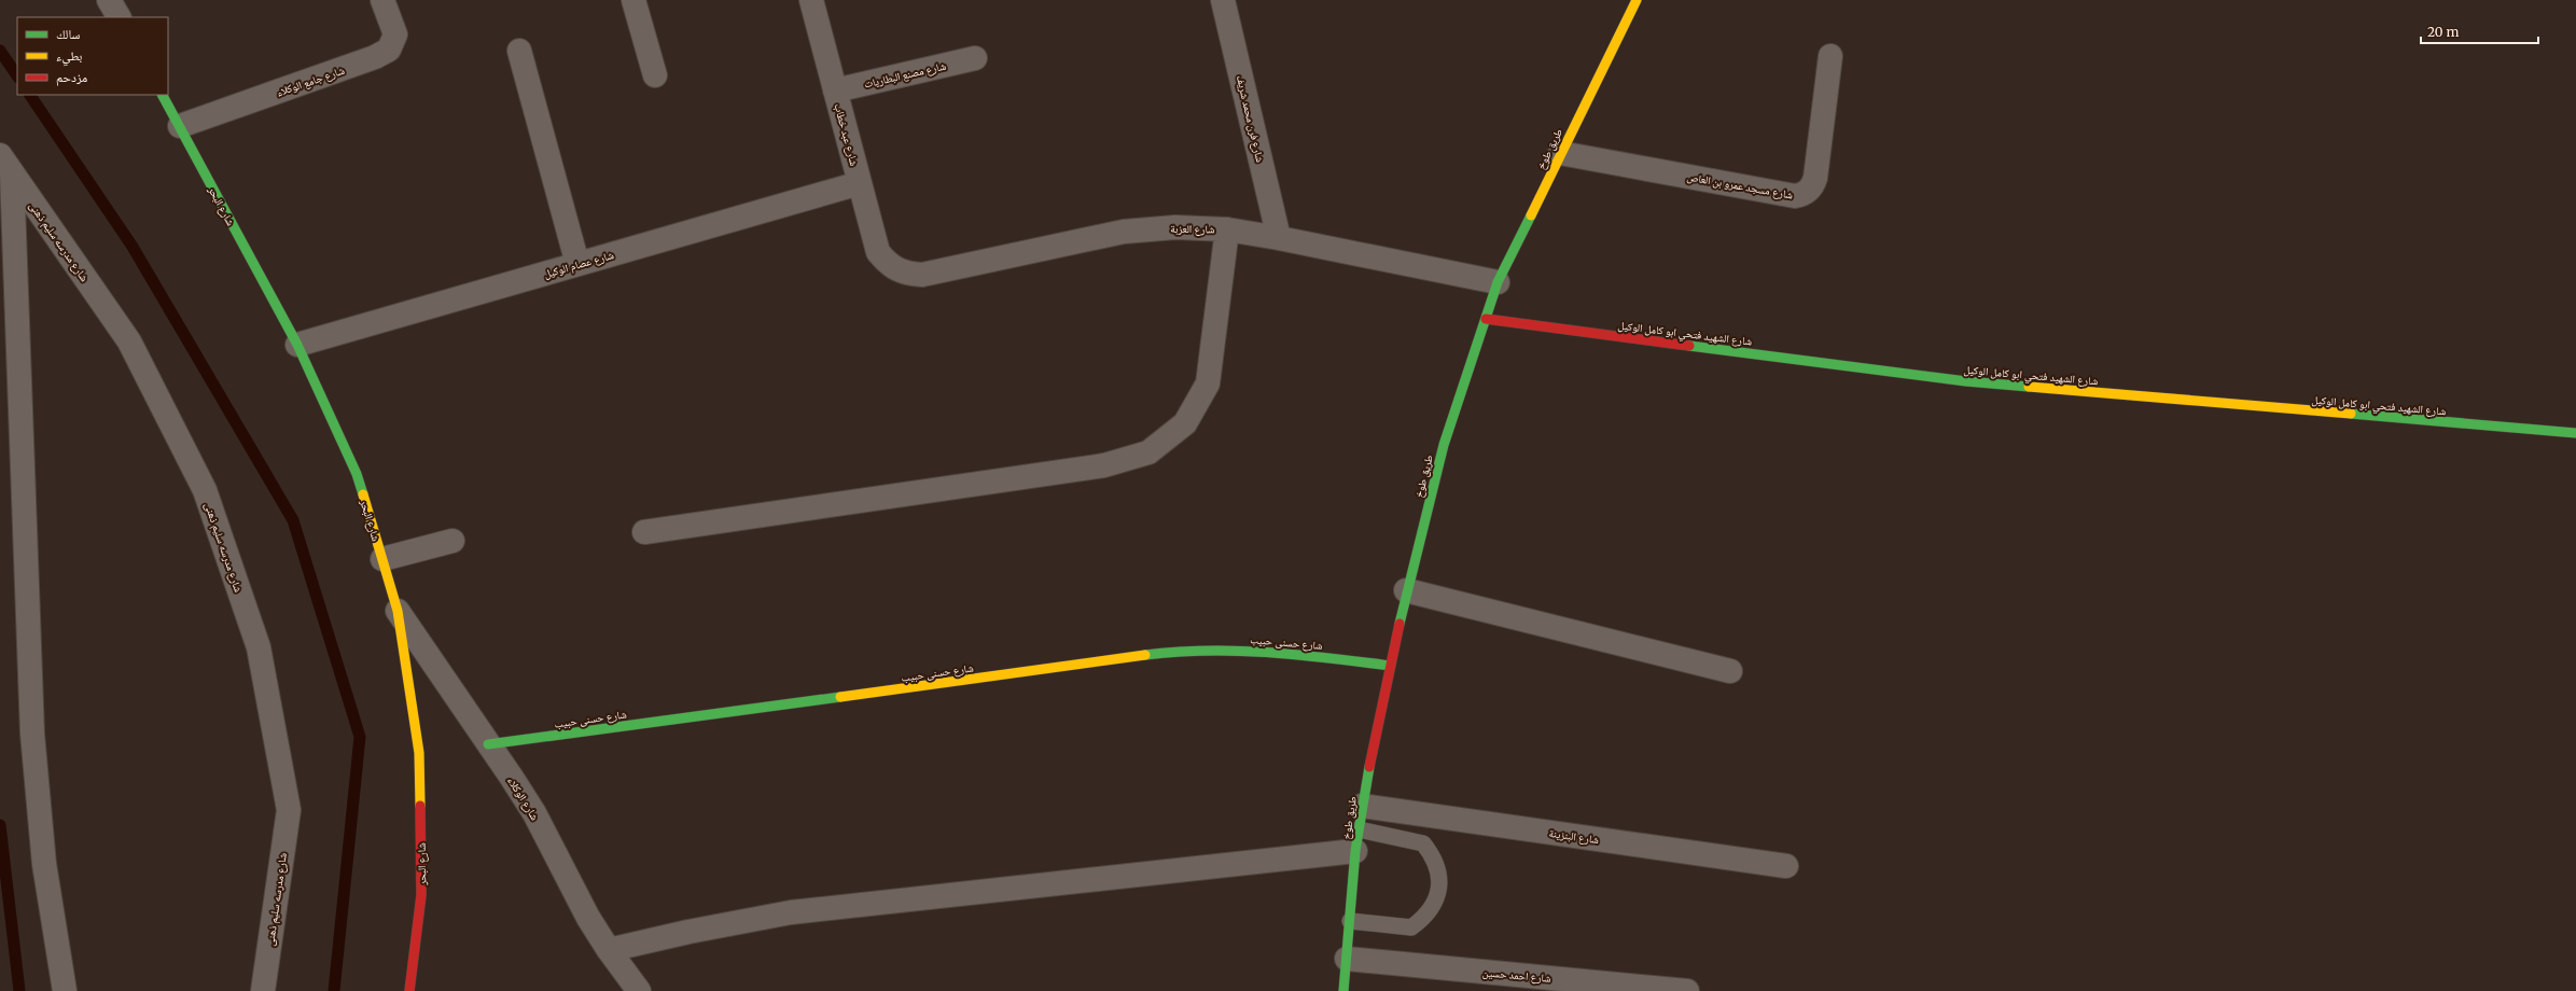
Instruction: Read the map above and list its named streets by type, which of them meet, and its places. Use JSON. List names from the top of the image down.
{
  "streets": {
    "street": [
      "شارع مصنع البطاريات",
      "شارع جامع الوكلاء",
      "شارع فرن محمد شريف",
      "شارع عبد خطاب",
      "طريق طوخ",
      "شارع مسجد عمرو بن العاص",
      "شارع البحر",
      "شارع العزبة",
      "شارع مدرسه سليم ذهنى",
      "شارع عصام الوكيل",
      "شارع الشهيد فتحي ابو كامل الوكيل",
      "شارع حسنى حبيب",
      "شارع الوكلاء",
      "شارع البنزينة",
      "شارع احمد حسين"
    ]
  },
  "crossings": [
    ["شارع مصنع البطاريات", "شارع عبد خطاب"],
    ["شارع جامع الوكلاء", "شارع البحر"],
    ["شارع فرن محمد شريف", "شارع العزبة"],
    ["شارع عبد خطاب", "شارع العزبة"],
    ["شارع عبد خطاب", "شارع عصام الوكيل"],
    ["طريق طوخ", "شارع مسجد عمرو بن العاص"],
    ["طريق طوخ", "شارع العزبة"],
    ["طريق طوخ", "شارع الشهيد فتحي ابو كامل الوكيل"],
    ["طريق طوخ", "شارع حسنى حبيب"],
    ["طريق طوخ", "شارع البنزينة"],
    ["طريق طوخ", "شارع احمد حسين"],
    ["شارع البحر", "شارع عصام الوكيل"],
    ["شارع البحر", "شارع الوكلاء"],
    ["شارع حسنى حبيب", "شارع الوكلاء"]
  ],
  "legend": ["سالك", "بطيء", "مزدحم"],
  "scale_bar": "20 m"
}
